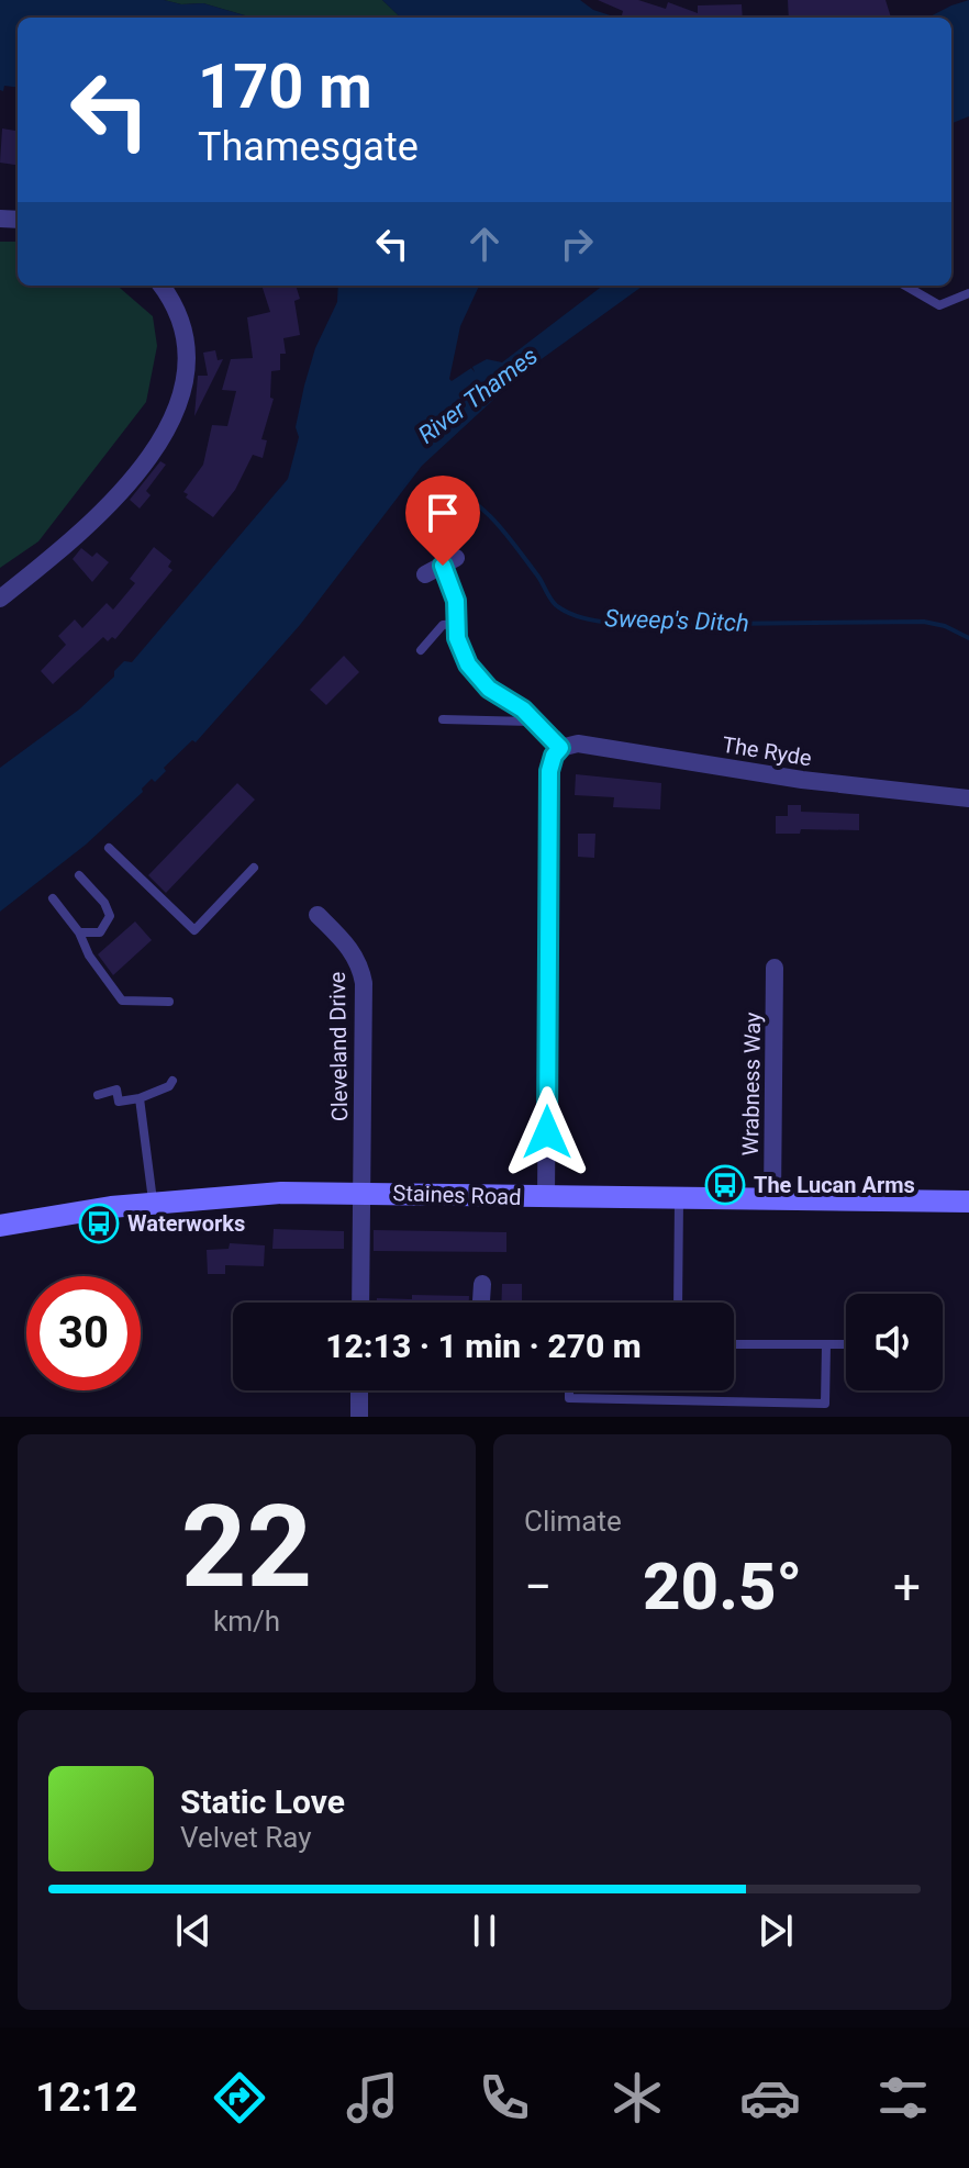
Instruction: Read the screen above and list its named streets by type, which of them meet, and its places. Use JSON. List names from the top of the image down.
{
  "streets": {
    "main road": ["Staines Road"],
    "street": ["The Ryde", "Cleveland Drive", "Wrabness Way"]
  },
  "crossings": [
    ["Cleveland Drive", "Staines Road"],
    ["Wrabness Way", "Staines Road"]
  ],
  "water": ["River Thames", "Sweep's Ditch"],
  "places": {
    "bus stop": ["The Lucan Arms", "Waterworks"]
  },
  "page": {
    "turn": ["170 m", "Thamesgate"],
    "limit": "30",
    "trip": "12:13 · 1 min · 270 m",
    "tile": [
      ["22", "km/h"],
      "Climate"
    ],
    "heat": ["−", "20.5°", "+"],
    "song": ["Static Love", "Velvet Ray"],
    "tabs": "12:12"
  }
}
